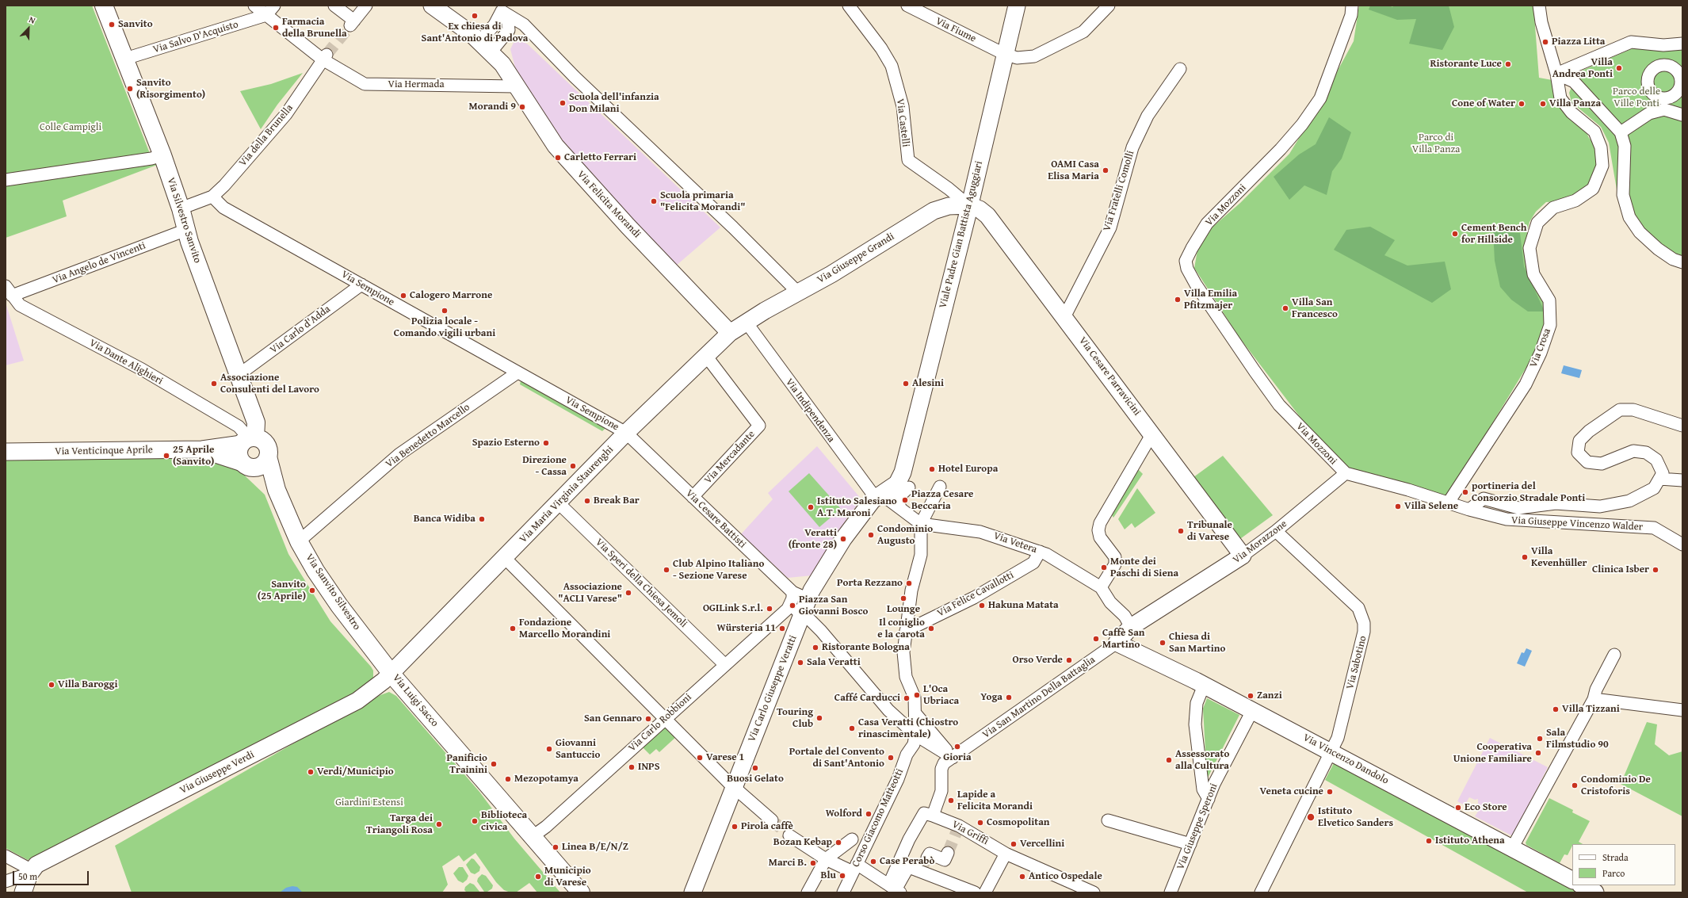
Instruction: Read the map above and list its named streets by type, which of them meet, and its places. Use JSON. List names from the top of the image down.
{
  "streets": {
    "main road": [
      "Via Felicita Morandi",
      "Via Silvestro Sanvito",
      "Viale Padre Gian Battista Aguggiari",
      "Via Giuseppe Grandi",
      "Via Cesare Parravicini",
      "Via Venticinque Aprile",
      "Via Maria Virginia Staurenghi",
      "Via Morazzone",
      "Via Sanvito Silvestro",
      "Via Carlo Giuseppe Veratti",
      "Via Luigi Sacco",
      "Via Vincenzo Dandolo",
      "Via Giuseppe Verdi"
    ],
    "street": [
      "Via Fiume",
      "Via Salvo D'Acquisto",
      "Via Hermada",
      "Via Castelli",
      "Via della Brunella",
      "Via Fratelli Comolli",
      "Via Mozzoni",
      "Via Angelo de Vincenti",
      "Via Sempione",
      "Via Carlo d'Adda",
      "Via Crosa",
      "Via Dante Alighieri",
      "Via Indipendenza",
      "Via Benedetto Marcello",
      "Via Mercadante",
      "Via Cesare Battisti",
      "Via Giuseppe Vincenzo Walder",
      "Via Vetera",
      "Via Speri della Chiesa Jemoli",
      "Via Felice Cavallotti",
      "Via Sabotino",
      "Via San Martino Della Battaglia",
      "Via Carlo Robbioni",
      "Corso Giacomo Matteotti",
      "Via Giuseppe Speroni",
      "Via Griffi"
    ]
  },
  "crossings": [
    ["Via Fiume", "Viale Padre Gian Battista Aguggiari"],
    ["Via Salvo D'Acquisto", "Via Silvestro Sanvito"],
    ["Via Hermada", "Via della Brunella"],
    ["Via Hermada", "Via Felicita Morandi"],
    ["Via Castelli", "Viale Padre Gian Battista Aguggiari"],
    ["Via Castelli", "Via Giuseppe Grandi"],
    ["Via Castelli", "Via Cesare Parravicini"],
    ["Via della Brunella", "Via Sempione"],
    ["Via Fratelli Comolli", "Via Cesare Parravicini"],
    ["Via Felicita Morandi", "Via Maria Virginia Staurenghi"],
    ["Via Mozzoni", "Via Giuseppe Vincenzo Walder"],
    ["Via Mozzoni", "Via Morazzone"],
    ["Via Silvestro Sanvito", "Via Angelo de Vincenti"],
    ["Via Silvestro Sanvito", "Via Carlo d'Adda"],
    ["Via Silvestro Sanvito", "Via Dante Alighieri"],
    ["Via Silvestro Sanvito", "Via Venticinque Aprile"],
    ["Via Silvestro Sanvito", "Via Sanvito Silvestro"],
    ["Viale Padre Gian Battista Aguggiari", "Via Giuseppe Grandi"],
    ["Viale Padre Gian Battista Aguggiari", "Via Cesare Parravicini"],
    ["Viale Padre Gian Battista Aguggiari", "Via Indipendenza"],
    ["Viale Padre Gian Battista Aguggiari", "Via Carlo Giuseppe Veratti"],
    ["Via Giuseppe Grandi", "Via Cesare Parravicini"],
    ["Via Giuseppe Grandi", "Via Indipendenza"],
    ["Via Giuseppe Grandi", "Via Maria Virginia Staurenghi"],
    ["Via Angelo de Vincenti", "Via Dante Alighieri"],
    ["Via Sempione", "Via Carlo d'Adda"],
    ["Via Sempione", "Via Benedetto Marcello"],
    ["Via Sempione", "Via Maria Virginia Staurenghi"],
    ["Via Sempione", "Via Cesare Battisti"],
    ["Via Crosa", "Via Giuseppe Vincenzo Walder"],
    ["Via Dante Alighieri", "Via Venticinque Aprile"],
    ["Via Dante Alighieri", "Via Sanvito Silvestro"],
    ["Via Cesare Parravicini", "Via Morazzone"],
    ["Via Indipendenza", "Via Maria Virginia Staurenghi"],
    ["Via Indipendenza", "Via Carlo Giuseppe Veratti"],
    ["Via Benedetto Marcello", "Via Sanvito Silvestro"],
    ["Via Venticinque Aprile", "Via Sanvito Silvestro"],
    ["Via Mercadante", "Via Maria Virginia Staurenghi"],
    ["Via Mercadante", "Via Cesare Battisti"],
    ["Via Maria Virginia Staurenghi", "Via Cesare Battisti"],
    ["Via Maria Virginia Staurenghi", "Via Speri della Chiesa Jemoli"],
    ["Via Maria Virginia Staurenghi", "Via Sanvito Silvestro"],
    ["Via Maria Virginia Staurenghi", "Via Luigi Sacco"],
    ["Via Maria Virginia Staurenghi", "Via Giuseppe Verdi"],
    ["Via Cesare Battisti", "Via Carlo Giuseppe Veratti"],
    ["Via Cesare Battisti", "Via Carlo Robbioni"],
    ["Via Giuseppe Vincenzo Walder", "Via Morazzone"],
    ["Via Morazzone", "Via Sabotino"],
    ["Via Morazzone", "Via San Martino Della Battaglia"],
    ["Via Morazzone", "Via Vincenzo Dandolo"],
    ["Via Vetera", "Via Felice Cavallotti"],
    ["Via Speri della Chiesa Jemoli", "Via Carlo Robbioni"],
    ["Via Sanvito Silvestro", "Via Luigi Sacco"],
    ["Via Sanvito Silvestro", "Via Giuseppe Verdi"],
    ["Via Sabotino", "Via Vincenzo Dandolo"],
    ["Via Carlo Giuseppe Veratti", "Via Carlo Robbioni"],
    ["Via San Martino Della Battaglia", "Via Vincenzo Dandolo"],
    ["Via Luigi Sacco", "Via Carlo Robbioni"],
    ["Via Luigi Sacco", "Via Giuseppe Verdi"],
    ["Via Vincenzo Dandolo", "Via Giuseppe Speroni"]
  ],
  "parks": [
    "Parco delle Ville Ponti",
    "Colle Campigli",
    "Parco di Villa Panza",
    "Giardini Estensi"
  ],
  "places": [
    "Ex chiesa di Sant'Antonio di Padova",
    "Sanvito",
    "Farmacia della Brunella",
    "Piazza Litta",
    "Ristorante Luce",
    "Villa Andrea Ponti",
    "Sanvito (Risorgimento)",
    "Scuola dell'infanzia Don Milani",
    "Cone of Water",
    "Villa Panza",
    "Morandi 9",
    "Carletto Ferrari",
    "OAMI Casa Elisa Maria",
    "Scuola primaria \"Felicita Morandi\"",
    "Cement Bench for Hillside",
    "Calogero Marrone",
    "Villa Emilia Pfitzmajer",
    "Villa San Francesco",
    "Polizia locale - Comando vigili urbani",
    "Associazione Consulenti del Lavoro",
    "Alesini",
    "Spazio Esterno",
    "25 Aprile (Sanvito)",
    "Direzione - Cassa",
    "Hotel Europa",
    "portineria del Consorzio Stradale Ponti",
    "Piazza Cesare Beccaria",
    "Break Bar",
    "Villa Selene",
    "Istituto Salesiano A.T. Maroni",
    "Banca Widiba",
    "Tribunale di Varese",
    "Condominio Augusto",
    "Veratti (fronte 28)",
    "Villa Kevenhüller",
    "Monte dei Paschi di Siena",
    "Club Alpino Italiano - Sezione Varese",
    "Clinica Isber",
    "Porta Rezzano",
    "Sanvito (25 Aprile)",
    "Associazione \"ACLI Varese\"",
    "Lounge",
    "Piazza San Giovanni Bosco",
    "Hakuna Matata",
    "OGILink S.r.l.",
    "Fondazione Marcello Morandini",
    "Würsteria 11",
    "Il coniglio e la carota",
    "Caffè San Martino",
    "Chiesa di San Martino",
    "Ristorante Bologna",
    "Orso Verde",
    "Sala Veratti",
    "Villa Baroggi",
    "L'Oca Ubriaca",
    "Zanzi",
    "Yoga",
    "Caffé Carducci",
    "Villa Tizzani",
    "Touring Club",
    "San Gennaro",
    "Casa Veratti (Chiostro rinascimentale)",
    "Sala Filmstudio 90",
    "Gioria",
    "Giovanni Santuccio",
    "Cooperativa Unione Familiare",
    "Varese 1",
    "Portale del Convento di Sant'Antonio",
    "Assessorato alla Cultura",
    "Panificio Trainini",
    "INPS",
    "Buosi Gelato",
    "Verdi/Municipio",
    "Mezopotamya",
    "Condominio De Cristoforis",
    "Veneta cucine",
    "Lapide a Felicita Morandi",
    "Eco Store",
    "Wolford",
    "Istituto Elvetico Sanders",
    "Biblioteca civica",
    "Cosmopolitan",
    "Targa dei Triangoli Rosa",
    "Pirola caffè",
    "Istituto Athena",
    "Bozan Kebap",
    "Vercellini",
    "Linea B/E/N/Z",
    "Case Perabò",
    "Marci B.",
    "Blu",
    "Municipio di Varese",
    "Antico Ospedale"
  ],
  "legend": ["Strada", "Parco"],
  "scale_bar": "50 m",
  "north": "top right"
}
